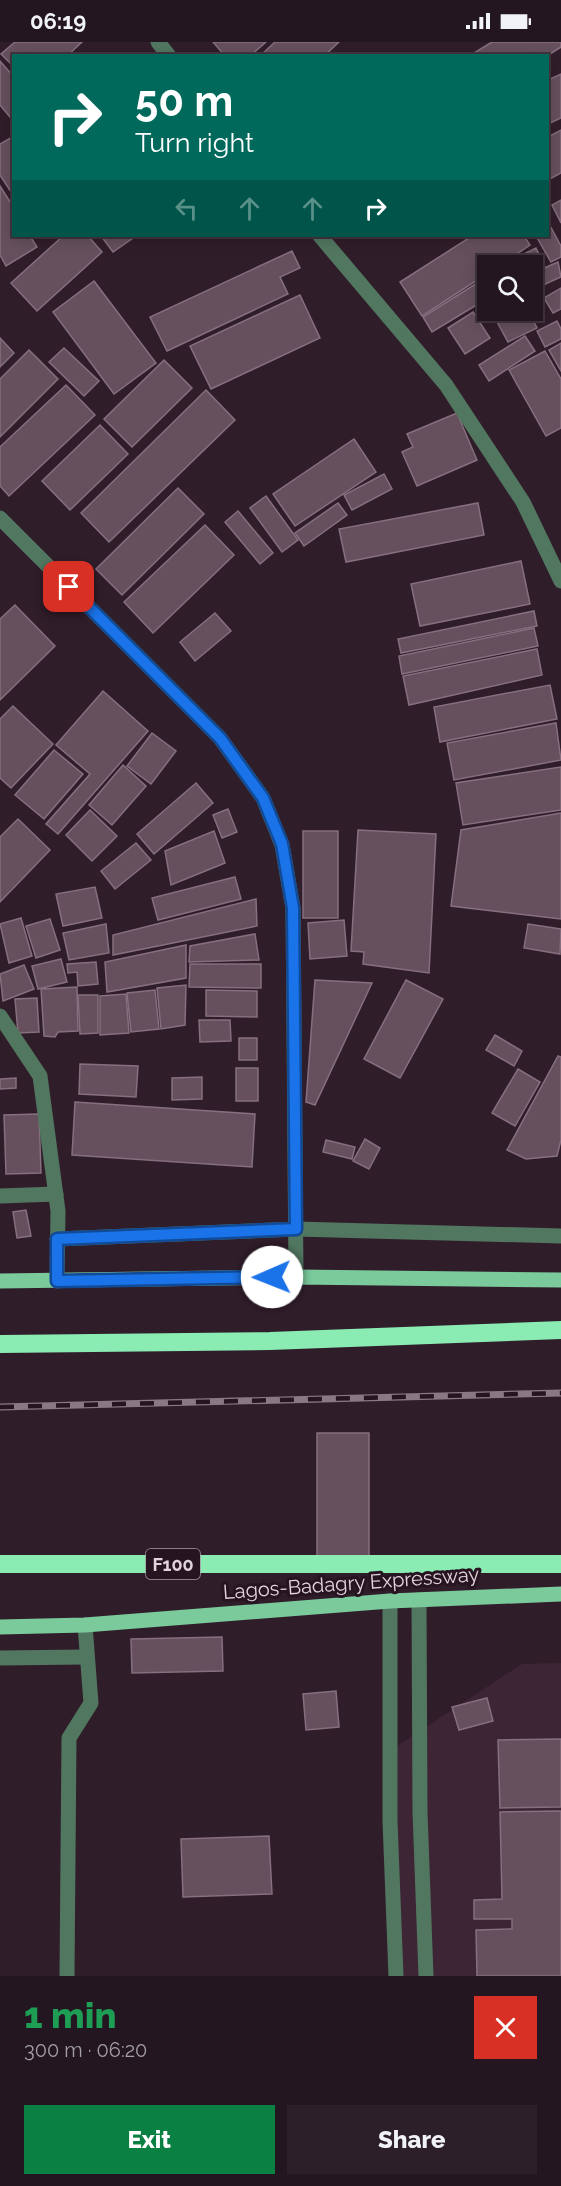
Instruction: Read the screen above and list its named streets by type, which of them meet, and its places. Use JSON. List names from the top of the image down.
{
  "streets": {
    "highway": ["F100", "Lagos-Badagry Expressway"]
  },
  "page": {
    "status": "06:19",
    "turn": ["50 m", "Turn right"],
    "heading": ["1 min", "300 m · 06:20"],
    "buttons": ["Exit", "Share"]
  }
}
